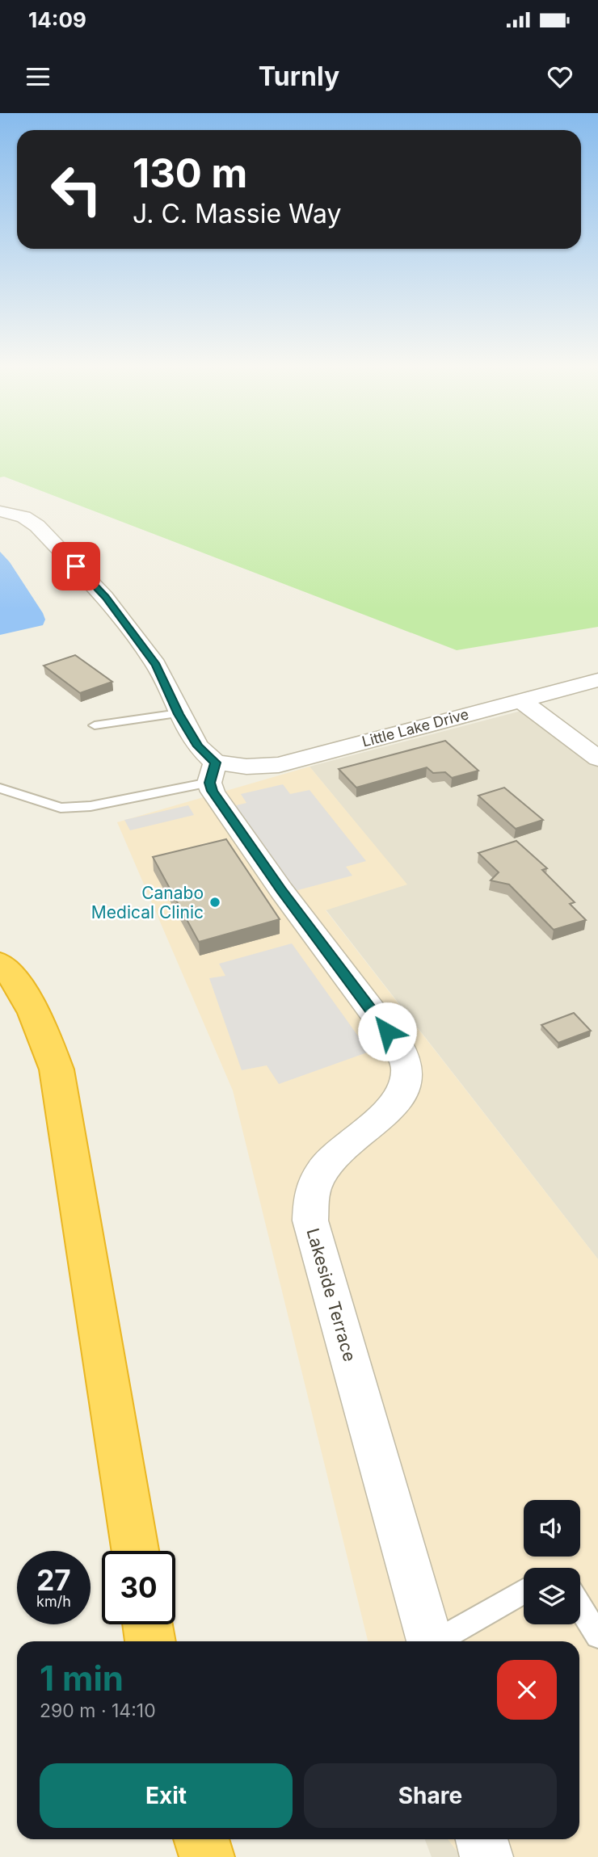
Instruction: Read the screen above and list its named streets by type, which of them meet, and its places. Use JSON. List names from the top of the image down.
{
  "streets": {
    "street": ["Little Lake Drive", "Lakeside Terrace"]
  },
  "crossings": [
    ["Little Lake Drive", "Lakeside Terrace"]
  ],
  "places": ["Canabo Medical Clinic"],
  "page": {
    "status": "14:09",
    "header": "Turnly",
    "turn": ["130 m", "J. C. Massie Way"],
    "speed": "27 km/h",
    "limit": "30",
    "heading": ["1 min", "290 m · 14:10"],
    "buttons": ["Exit", "Share"]
  }
}
